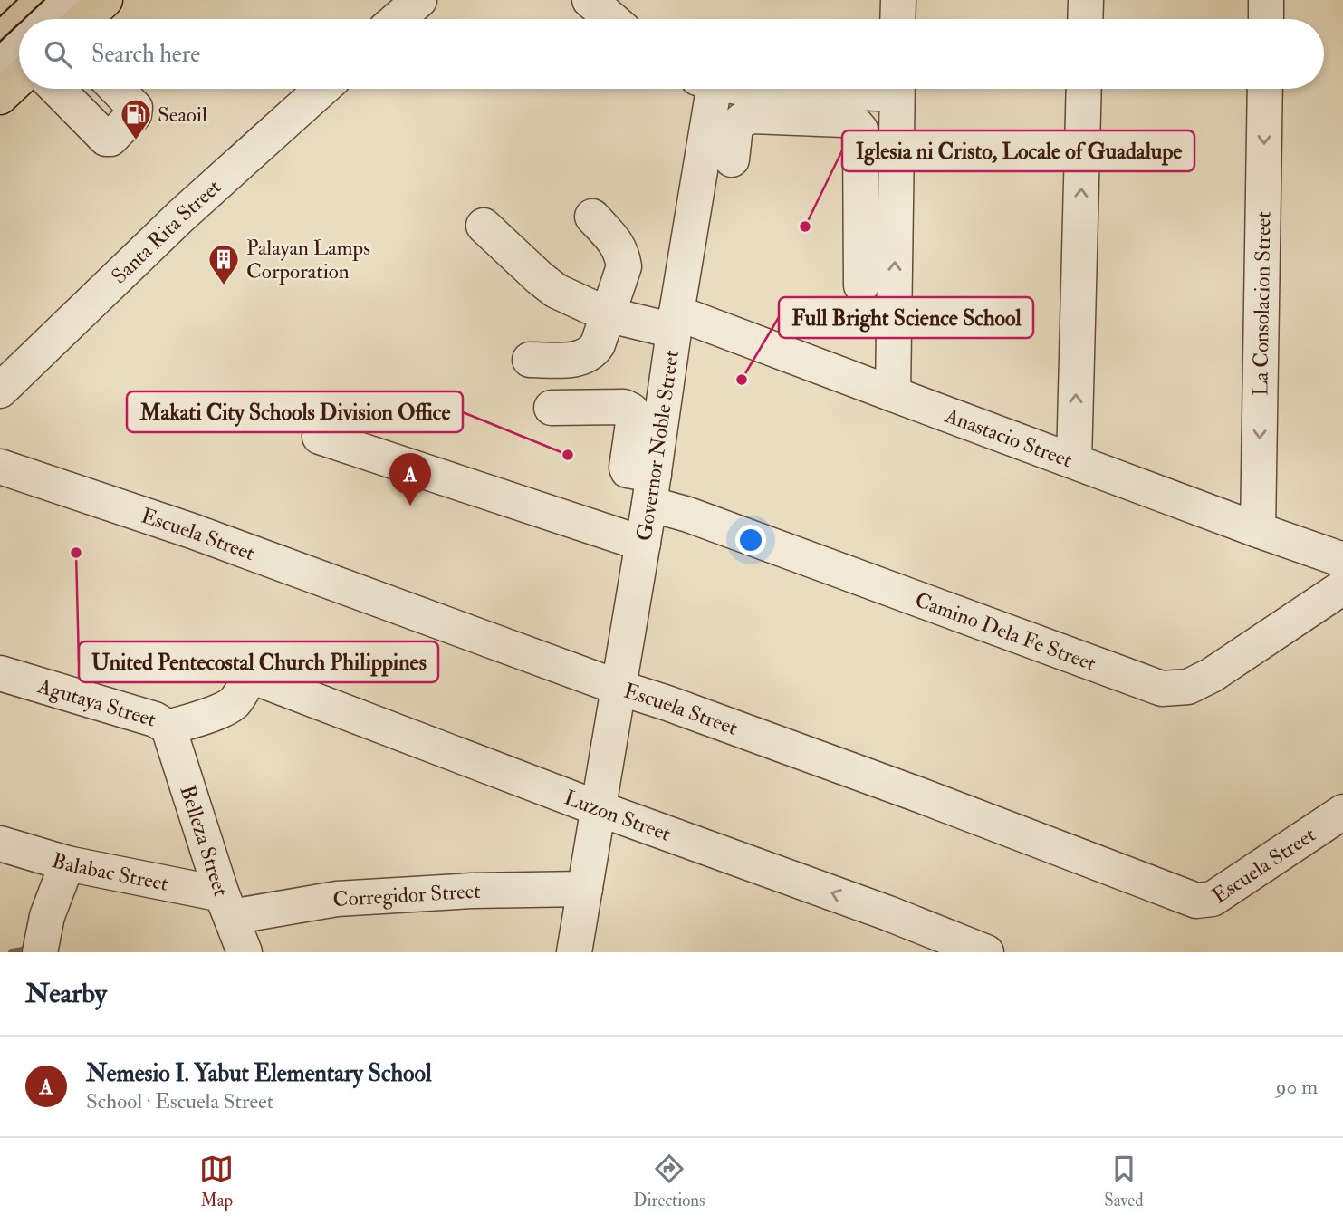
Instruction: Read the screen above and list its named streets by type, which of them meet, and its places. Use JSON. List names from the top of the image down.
{
  "streets": {
    "street": [
      "Santa Rita Street",
      "La Consolacion Street",
      "Anastacio Street",
      "Governor Noble Street",
      "Escuela Street",
      "Camino Dela Fe Street",
      "Agutaya Street",
      "Luzon Street",
      "Belleza Street",
      "Balabac Street",
      "Corregidor Street"
    ]
  },
  "crossings": [
    ["La Consolacion Street", "Anastacio Street"],
    ["Anastacio Street", "Governor Noble Street"],
    ["Governor Noble Street", "Escuela Street"],
    ["Governor Noble Street", "Camino Dela Fe Street"],
    ["Governor Noble Street", "Luzon Street"],
    ["Governor Noble Street", "Corregidor Street"],
    ["Agutaya Street", "Luzon Street"],
    ["Agutaya Street", "Belleza Street"],
    ["Belleza Street", "Balabac Street"],
    ["Belleza Street", "Corregidor Street"],
    ["Balabac Street", "Corregidor Street"]
  ],
  "one_way": ["Luzon Street"],
  "places": {
    "fuel station": ["Seaoil"],
    "other": [
      "Iglesia ni Cristo, Locale of Guadalupe",
      "Full Bright Science School",
      "Makati City Schools Division Office",
      "United Pentecostal Church Philippines"
    ],
    "building": ["Palayan Lamps Corporation"]
  },
  "page": {
    "search": "Search here",
    "pins": "A",
    "heading": "Nearby",
    "list": [
      {
        "mark": "A",
        "name": "Nemesio I. Yabut Elementary School",
        "note": "School · Escuela Street",
        "value": "90 m"
      }
    ],
    "nav": ["Map", "Directions", "Saved"]
  }
}
